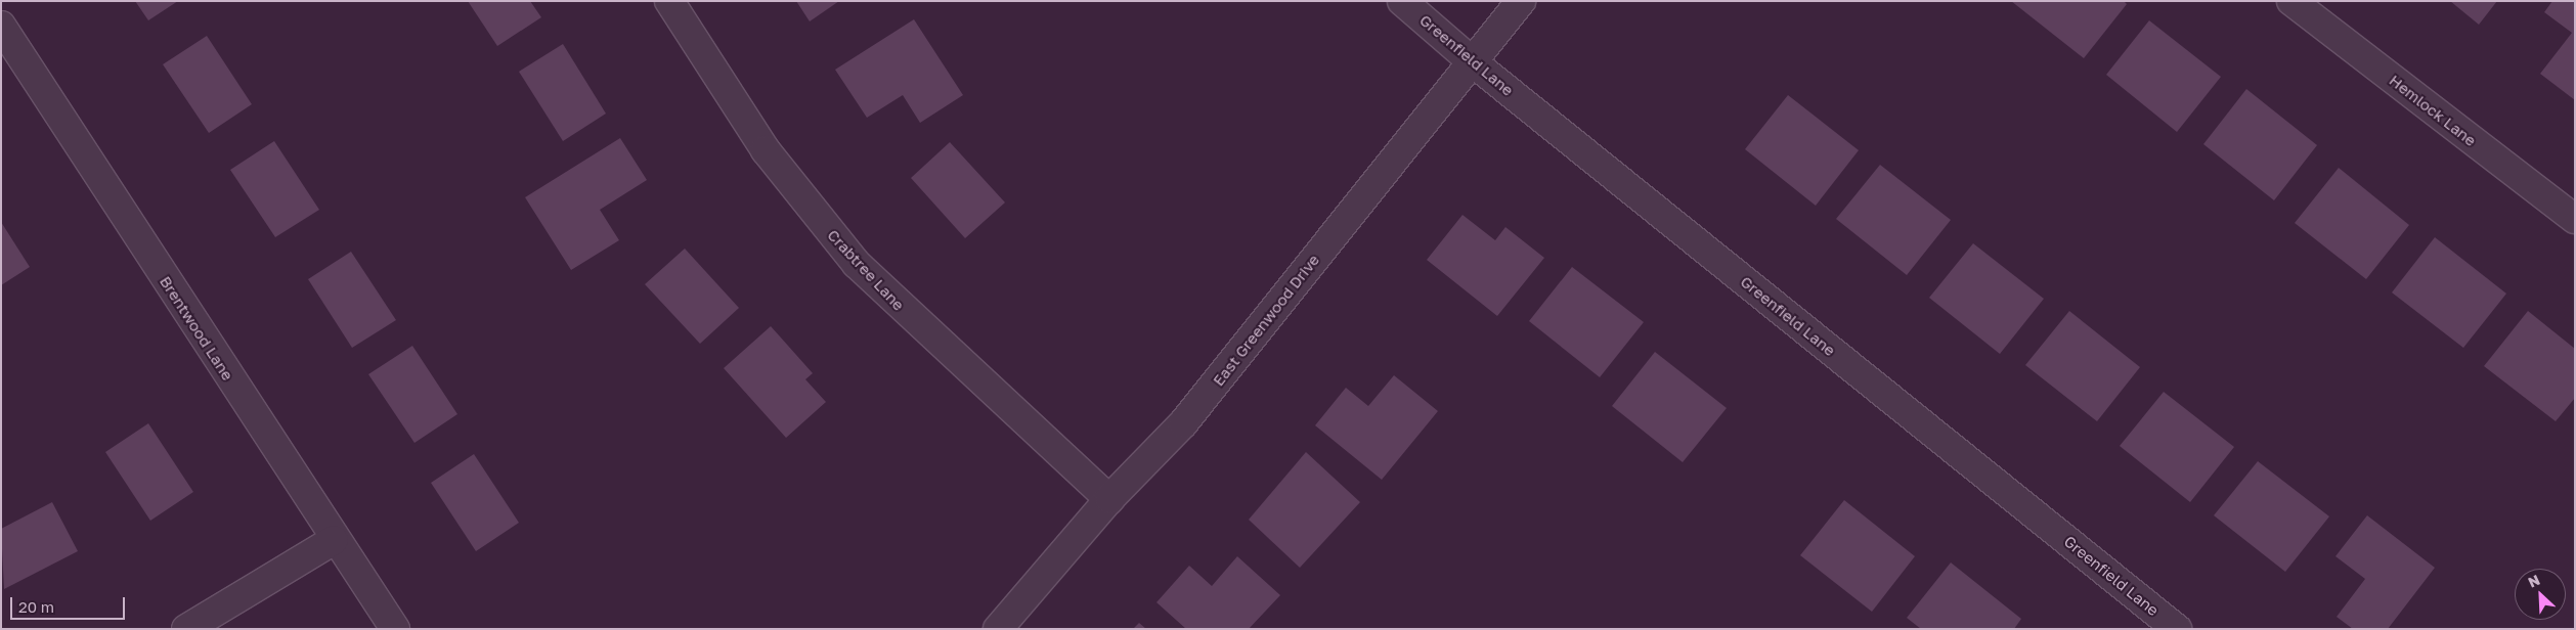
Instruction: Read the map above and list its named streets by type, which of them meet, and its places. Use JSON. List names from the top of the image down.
{
  "streets": {
    "street": [
      "Greenfield Lane",
      "Hemlock Lane",
      "Crabtree Lane",
      "East Greenwood Drive",
      "Brentwood Lane"
    ]
  },
  "crossings": [
    ["Greenfield Lane", "East Greenwood Drive"],
    ["Crabtree Lane", "East Greenwood Drive"]
  ],
  "scale_bar": "20 m",
  "north": "top left"
}
